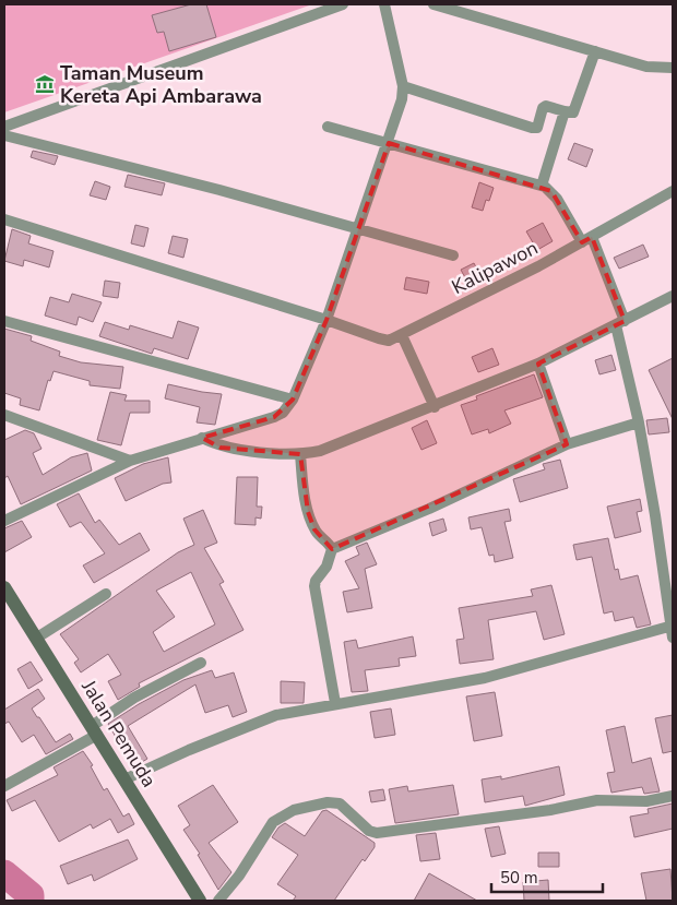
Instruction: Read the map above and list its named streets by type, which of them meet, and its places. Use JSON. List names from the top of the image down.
{
  "streets": {
    "main road": ["Jalan Pemuda"],
    "street": ["Kalipawon"]
  },
  "places": {
    "museum": ["Taman Museum Kereta Api Ambarawa"]
  },
  "scale_bar": "50 m"
}
